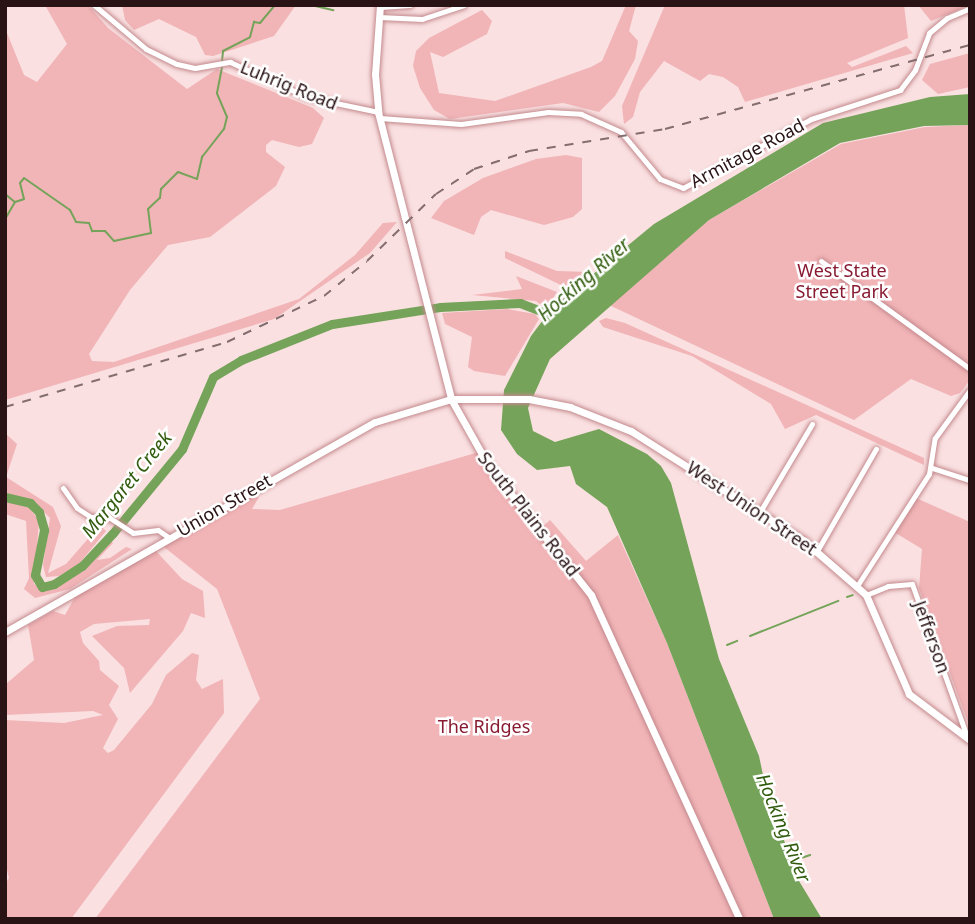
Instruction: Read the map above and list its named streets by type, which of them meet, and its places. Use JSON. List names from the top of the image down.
{
  "streets": {
    "main road": ["Union Street", "West Union Street", "South Plains Road"],
    "street": ["Luhrig Road", "Armitage Road", "Jefferson"]
  },
  "crossings": [
    ["Luhrig Road", "Armitage Road"],
    ["Luhrig Road", "South Plains Road"],
    ["Armitage Road", "South Plains Road"],
    ["Union Street", "West Union Street"],
    ["Union Street", "South Plains Road"],
    ["West Union Street", "South Plains Road"],
    ["West Union Street", "Jefferson"]
  ],
  "water": ["Hocking River", "Margaret Creek"],
  "parks": ["West State Street Park", "The Ridges"]
}
